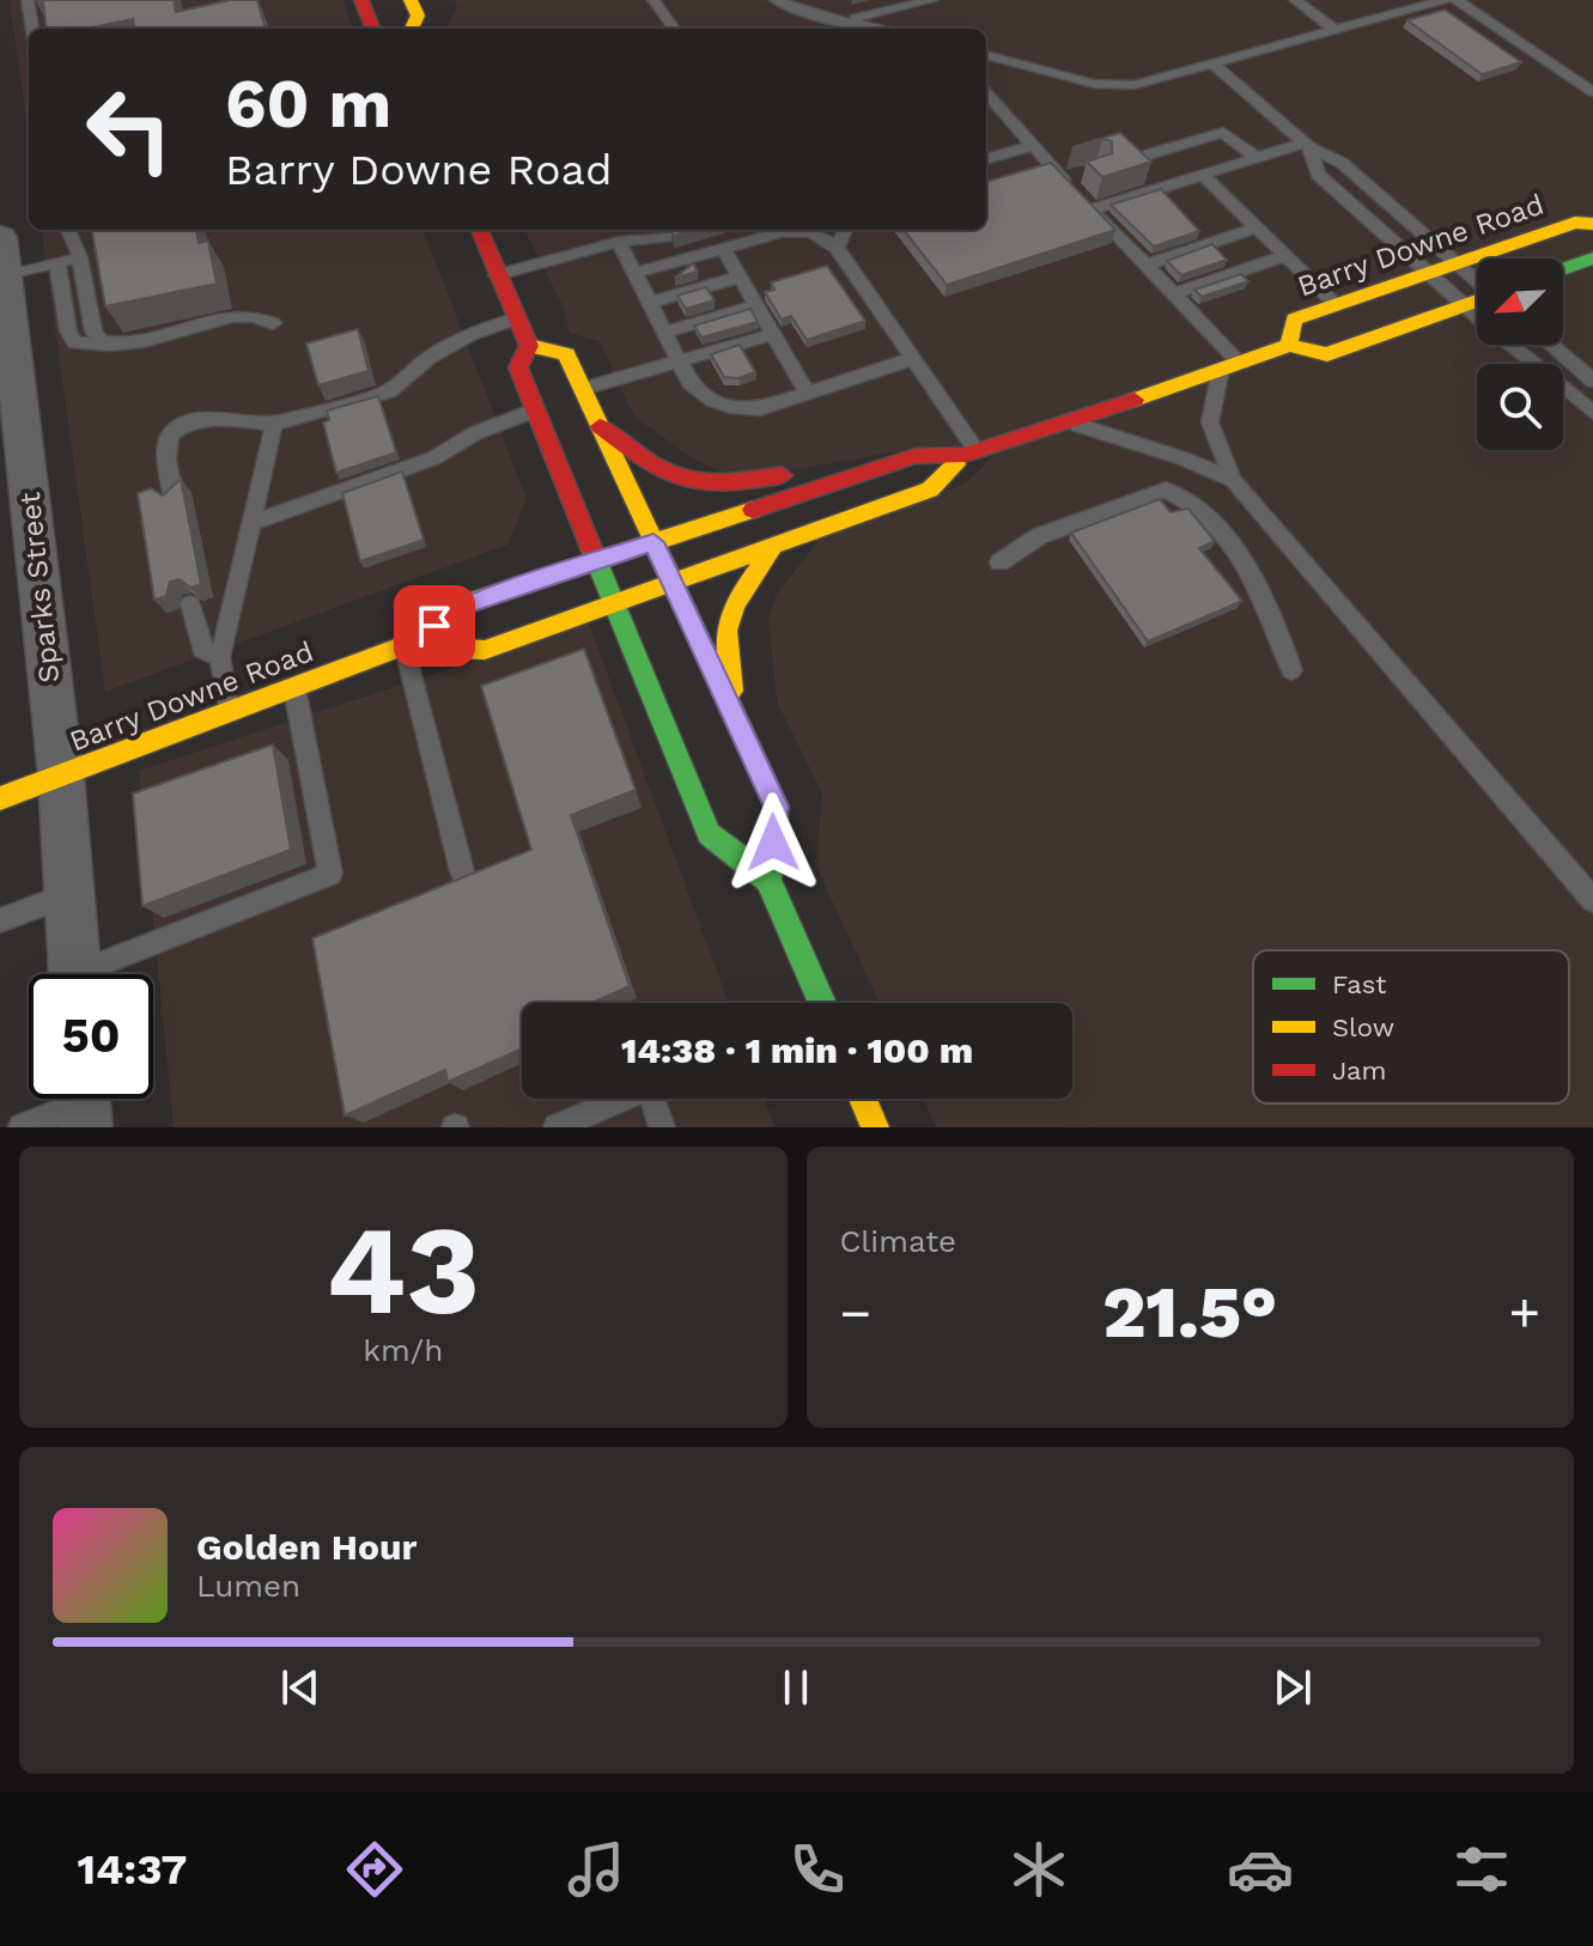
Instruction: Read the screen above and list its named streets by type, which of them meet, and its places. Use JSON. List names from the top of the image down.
{
  "streets": {
    "main road": ["Barry Downe Road"],
    "street": ["Sparks Street"]
  },
  "crossings": [
    ["Barry Downe Road", "Sparks Street"]
  ],
  "legend": ["Fast", "Slow", "Jam"],
  "north": "bottom left",
  "page": {
    "turn": ["60 m", "Barry Downe Road"],
    "limit": "50",
    "trip": "14:38 · 1 min · 100 m",
    "tile": [
      ["43", "km/h"],
      "Climate"
    ],
    "heat": ["−", "21.5°", "+"],
    "song": ["Golden Hour", "Lumen"],
    "tabs": "14:37"
  }
}
